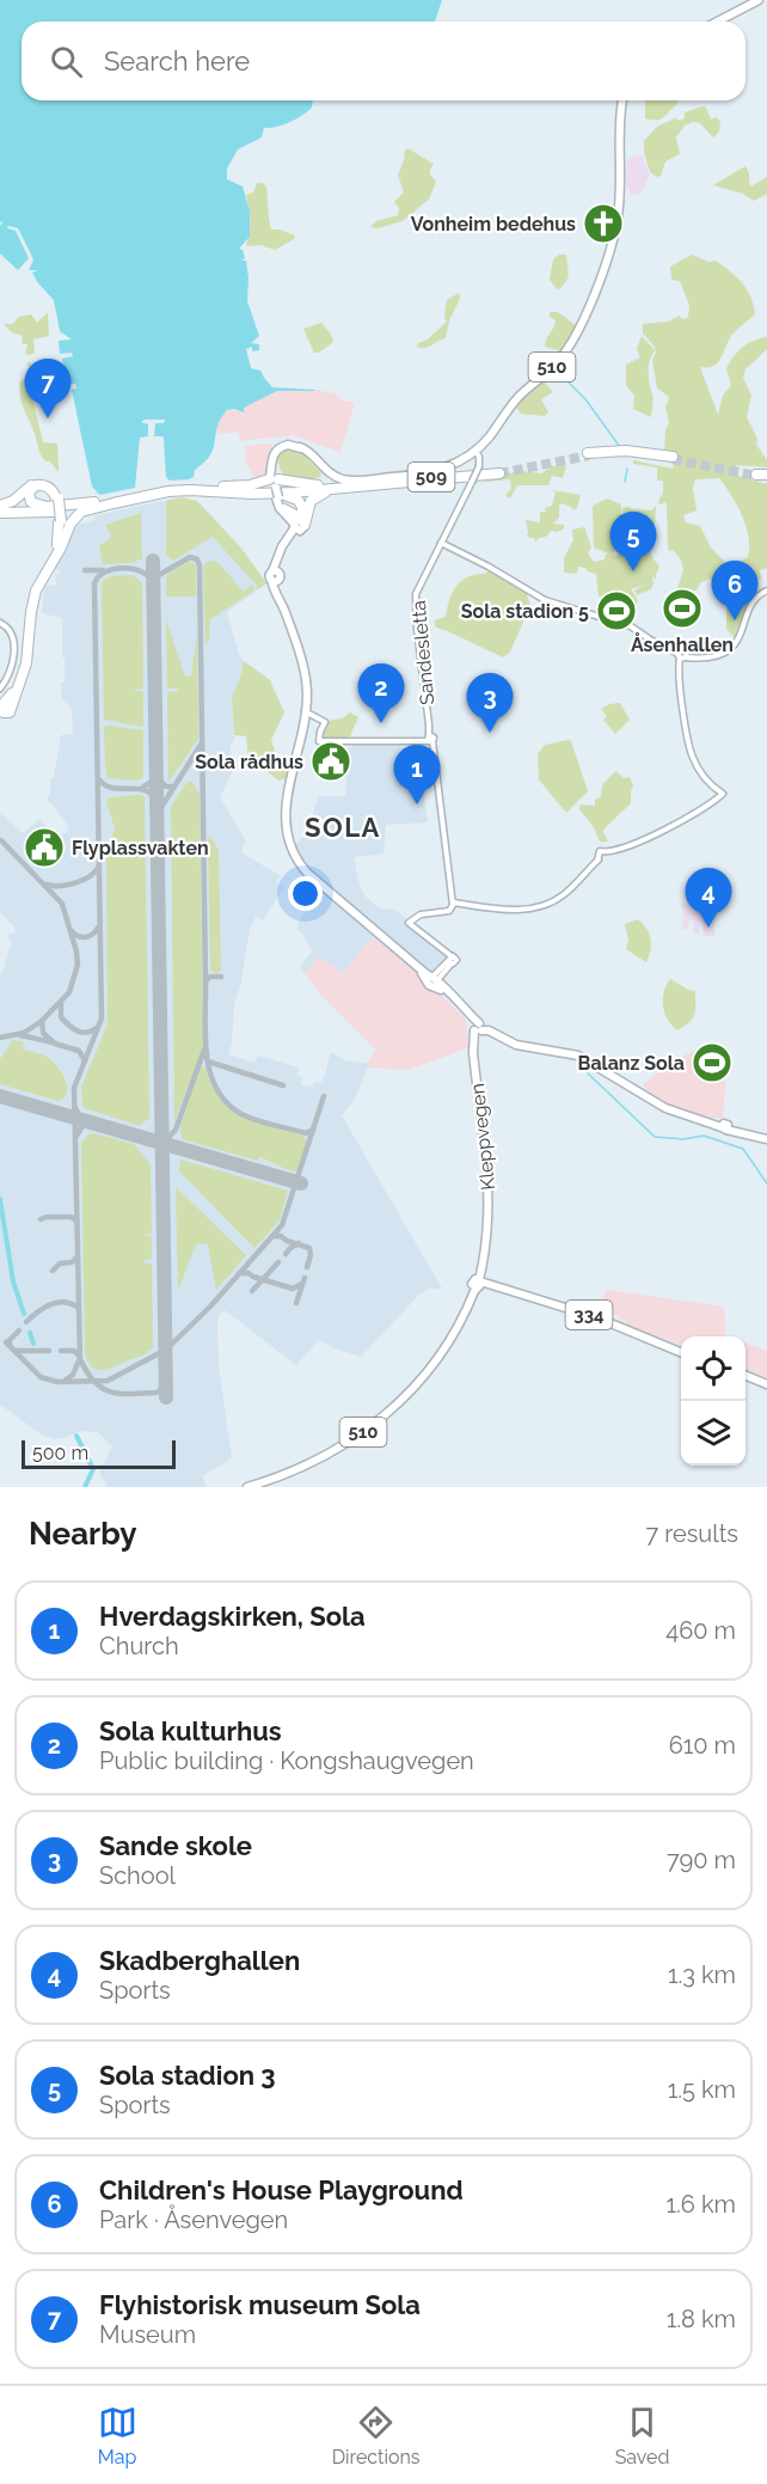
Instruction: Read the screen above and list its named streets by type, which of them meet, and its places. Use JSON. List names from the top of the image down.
{
  "streets": {
    "highway": ["509"],
    "main road": ["510", "Kleppvegen", "334"],
    "street": ["Sandesletta"]
  },
  "crossings": [
    ["510", "509"],
    ["510", "Sandesletta"],
    ["Kleppvegen", "334"]
  ],
  "districts": ["SOLA"],
  "places": {
    "church": ["Vonheim bedehus"],
    "sports": ["Åsenhallen", "Sola stadion 5", "Balanz Sola"],
    "public building": ["Sola rådhus", "Flyplassvakten"]
  },
  "scale_bar": "500 m",
  "page": {
    "search": "Search here",
    "pins": [
      "7",
      "5",
      "6",
      "2",
      "3",
      "1",
      "4"
    ],
    "scale": "500 m",
    "heading": ["Nearby", "7 results"],
    "list": [
      {
        "mark": "1",
        "name": "Hverdagskirken, Sola",
        "note": "Church",
        "value": "460 m"
      },
      {
        "mark": "2",
        "name": "Sola kulturhus",
        "note": "Public building · Kongshaugvegen",
        "value": "610 m"
      },
      {
        "mark": "3",
        "name": "Sande skole",
        "note": "School",
        "value": "790 m"
      },
      {
        "mark": "4",
        "name": "Skadberghallen",
        "note": "Sports",
        "value": "1.3 km"
      },
      {
        "mark": "5",
        "name": "Sola stadion 3",
        "note": "Sports",
        "value": "1.5 km"
      },
      {
        "mark": "6",
        "name": "Children's House Playground",
        "note": "Park · Åsenvegen",
        "value": "1.6 km"
      },
      {
        "mark": "7",
        "name": "Flyhistorisk museum Sola",
        "note": "Museum",
        "value": "1.8 km"
      }
    ],
    "nav": ["Map", "Directions", "Saved"]
  }
}
